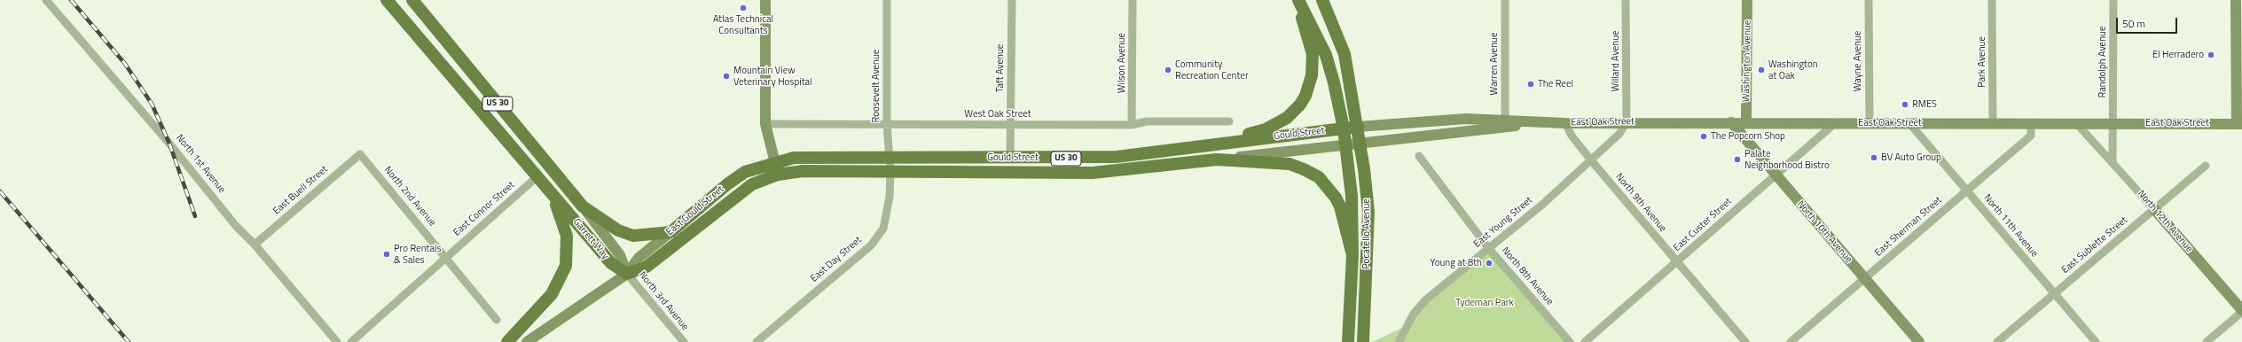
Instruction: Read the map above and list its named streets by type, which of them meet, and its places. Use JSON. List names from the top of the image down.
{
  "streets": {
    "main road": [
      "Washington Avenue",
      "US 30",
      "East Oak Street",
      "Gould Street",
      "East Gould Street",
      "North 12th Avenue",
      "North 10th Avenue",
      "Pocatello Avenue",
      "Garrett Way"
    ],
    "street": [
      "Willard Avenue",
      "Wayne Avenue",
      "Park Avenue",
      "Randolph Avenue",
      "Wilson Avenue",
      "Warren Avenue",
      "Taft Avenue",
      "Roosevelt Avenue",
      "West Oak Street",
      "North 1st Avenue",
      "East Buell Street",
      "North 2nd Avenue",
      "North 9th Avenue",
      "East Connor Street",
      "East Young Street",
      "East Custer Street",
      "North 11th Avenue",
      "East Sherman Street",
      "East Sublette Street",
      "East Day Street",
      "North 8th Avenue",
      "North 3rd Avenue"
    ]
  },
  "crossings": [
    ["Willard Avenue", "East Oak Street"],
    ["Willard Avenue", "East Young Street"],
    ["Washington Avenue", "East Oak Street"],
    ["Wayne Avenue", "East Oak Street"],
    ["Park Avenue", "East Oak Street"],
    ["Randolph Avenue", "East Oak Street"],
    ["Wilson Avenue", "West Oak Street"],
    ["Warren Avenue", "East Oak Street"],
    ["Taft Avenue", "West Oak Street"],
    ["Taft Avenue", "Gould Street"],
    ["Roosevelt Avenue", "West Oak Street"],
    ["Roosevelt Avenue", "Gould Street"],
    ["Roosevelt Avenue", "East Day Street"],
    ["US 30", "Gould Street"],
    ["US 30", "East Gould Street"],
    ["US 30", "Pocatello Avenue"],
    ["US 30", "Garrett Way"],
    ["East Oak Street", "Gould Street"],
    ["East Oak Street", "North 9th Avenue"],
    ["East Oak Street", "North 12th Avenue"],
    ["East Oak Street", "East Young Street"],
    ["East Oak Street", "East Custer Street"],
    ["East Oak Street", "North 11th Avenue"],
    ["East Oak Street", "East Sherman Street"],
    ["East Oak Street", "North 10th Avenue"],
    ["East Oak Street", "Pocatello Avenue"],
    ["Gould Street", "East Gould Street"],
    ["Gould Street", "Pocatello Avenue"],
    ["Gould Street", "East Day Street"],
    ["North 1st Avenue", "East Buell Street"],
    ["East Buell Street", "North 2nd Avenue"],
    ["North 2nd Avenue", "East Connor Street"],
    ["North 9th Avenue", "East Young Street"],
    ["North 9th Avenue", "East Custer Street"],
    ["East Connor Street", "Garrett Way"],
    ["East Gould Street", "Garrett Way"],
    ["East Gould Street", "North 3rd Avenue"],
    ["North 12th Avenue", "East Sublette Street"],
    ["East Young Street", "North 8th Avenue"],
    ["East Custer Street", "North 10th Avenue"],
    ["North 11th Avenue", "East Sherman Street"],
    ["North 11th Avenue", "East Sublette Street"],
    ["East Sherman Street", "North 10th Avenue"],
    ["Garrett Way", "North 3rd Avenue"]
  ],
  "parks": ["Tydeman Park"],
  "places": [
    "Atlas Technical Consultants",
    "El Herradero",
    "Community Recreation Center",
    "Washington at Oak",
    "Mountain View Veterinary Hospital",
    "The Reel",
    "RMES",
    "The Popcorn Shop",
    "BV Auto Group",
    "Palate Neighborhood Bistro",
    "Pro Rentals & Sales",
    "Young at 8th"
  ],
  "scale_bar": "50 m"
}
